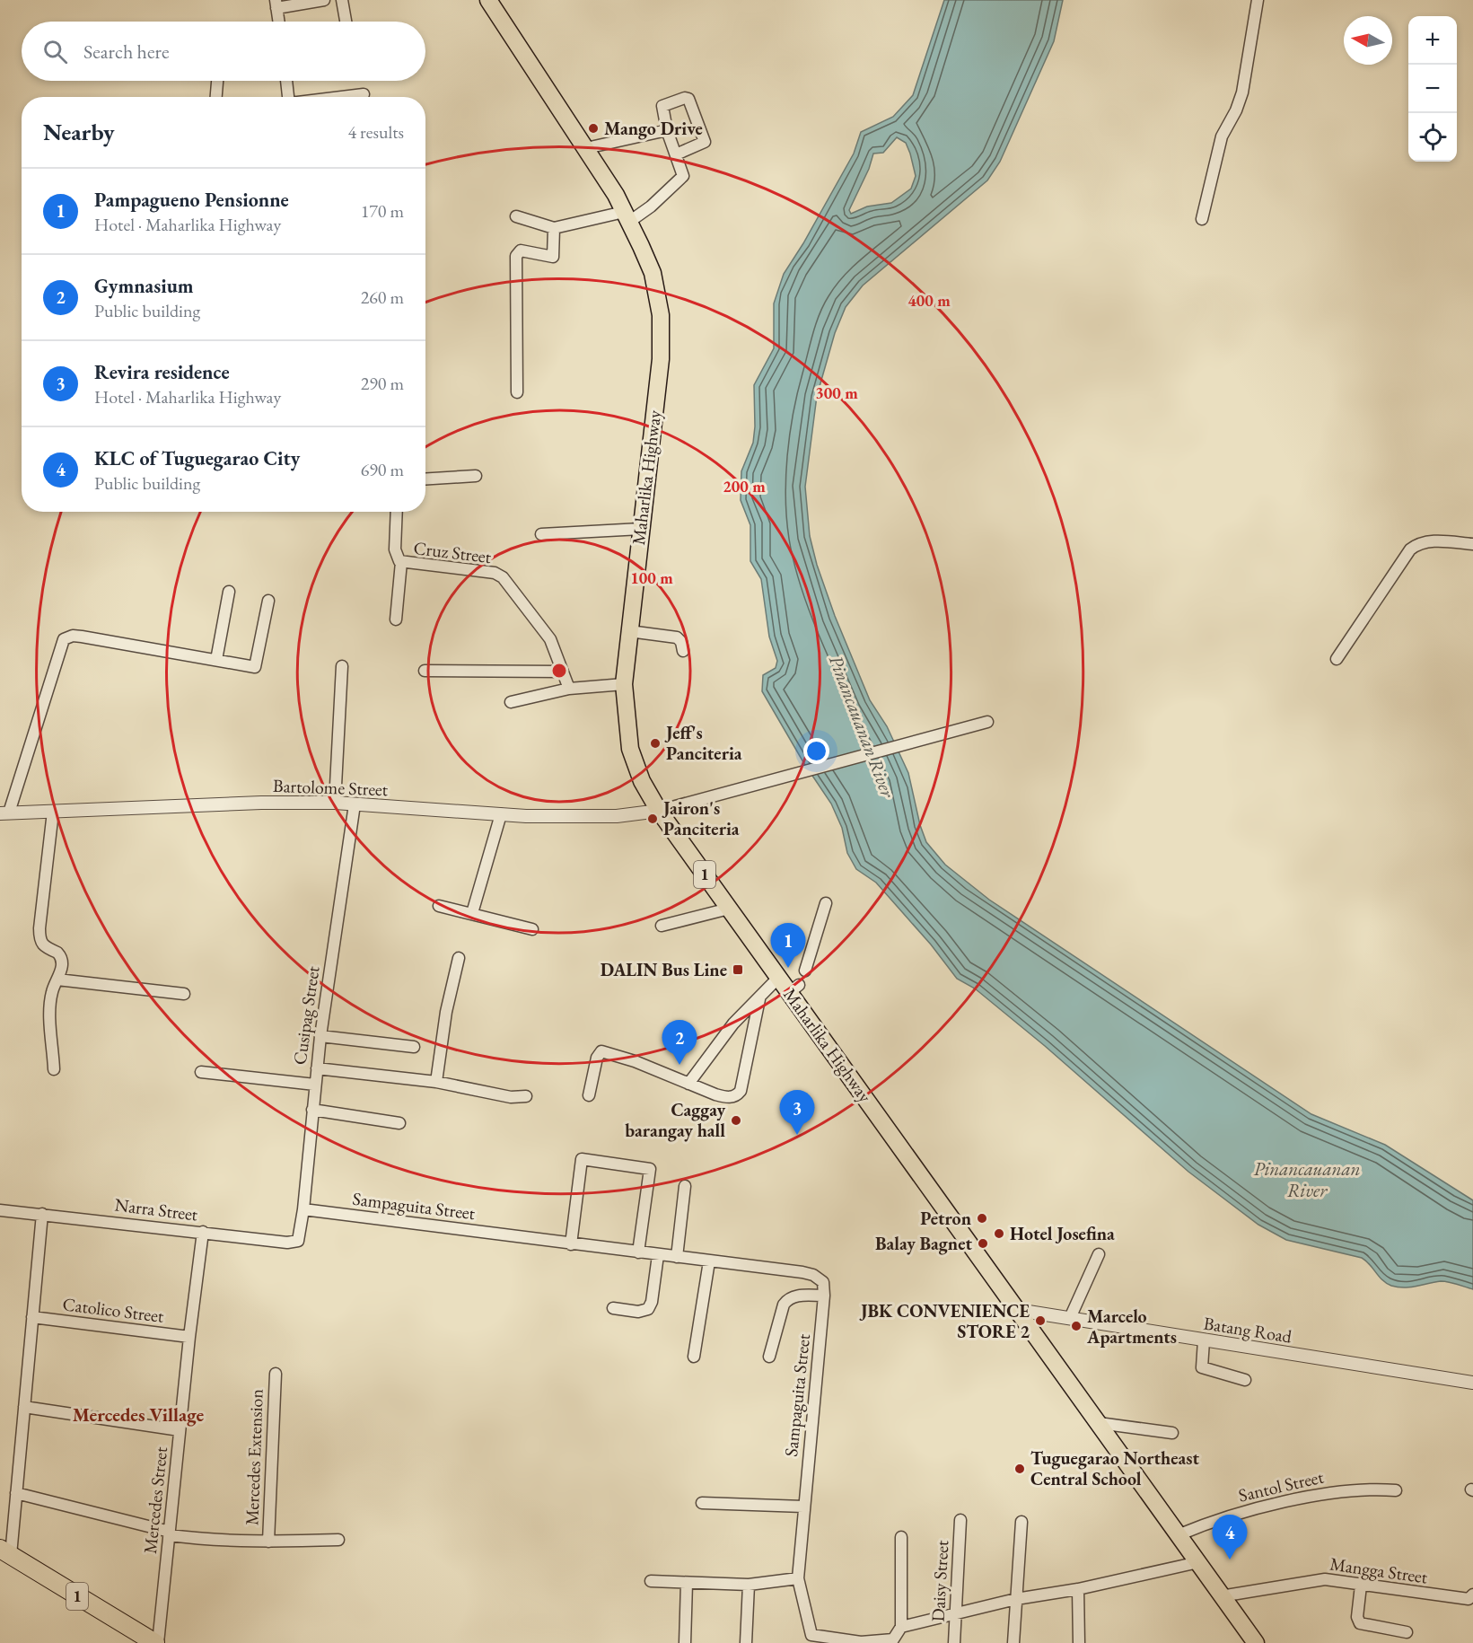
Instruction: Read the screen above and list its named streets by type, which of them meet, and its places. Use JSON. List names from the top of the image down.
{
  "streets": {
    "highway": ["1"],
    "main road": ["Maharlika Highway"],
    "street": [
      "Cruz Street",
      "Bartolome Street",
      "Cusipag Street",
      "Sampaguita Street",
      "Narra Street",
      "Catolico Street",
      "Batang Road",
      "Mercedes Extension",
      "Santol Street",
      "Mercedes Street",
      "Mangga Street",
      "Daisy Street"
    ]
  },
  "crossings": [
    ["Maharlika Highway", "Bartolome Street"],
    ["Maharlika Highway", "Batang Road"],
    ["Maharlika Highway", "Santol Street"],
    ["Maharlika Highway", "Mangga Street"],
    ["Bartolome Street", "Cusipag Street"],
    ["1", "Mercedes Street"],
    ["Cusipag Street", "Sampaguita Street"],
    ["Cusipag Street", "Narra Street"],
    ["Narra Street", "Mercedes Street"],
    ["Catolico Street", "Mercedes Street"],
    ["Mercedes Extension", "Mercedes Street"]
  ],
  "districts": ["Mercedes Village"],
  "water": ["Pinancauanan River"],
  "places": {
    "other": [
      "Mango Drive",
      "Jeff's Panciteria",
      "Jairon's Panciteria",
      "Caggay barangay hall",
      "Petron",
      "Hotel Josefina",
      "Balay Bagnet",
      "JBK CONVENIENCE STORE 2",
      "Marcelo Apartments",
      "Tuguegarao Northeast Central School"
    ],
    "transit": ["DALIN Bus Line"]
  },
  "north": "left",
  "page": {
    "map_buttons": ["+", "−"],
    "search": "Search here",
    "heading": ["Nearby", "4 results"],
    "list": [
      {
        "mark": "1",
        "name": "Pampagueno Pensionne",
        "note": "Hotel · Maharlika Highway",
        "value": "170 m"
      },
      {
        "mark": "2",
        "name": "Gymnasium",
        "note": "Public building",
        "value": "260 m"
      },
      {
        "mark": "3",
        "name": "Revira residence",
        "note": "Hotel · Maharlika Highway",
        "value": "290 m"
      },
      {
        "mark": "4",
        "name": "KLC of Tuguegarao City",
        "note": "Public building",
        "value": "690 m"
      }
    ],
    "pins": [
      "1",
      "2",
      "3",
      "4"
    ]
  },
  "rings": [
    "400 m",
    "300 m",
    "200 m",
    "100 m"
  ]
}
